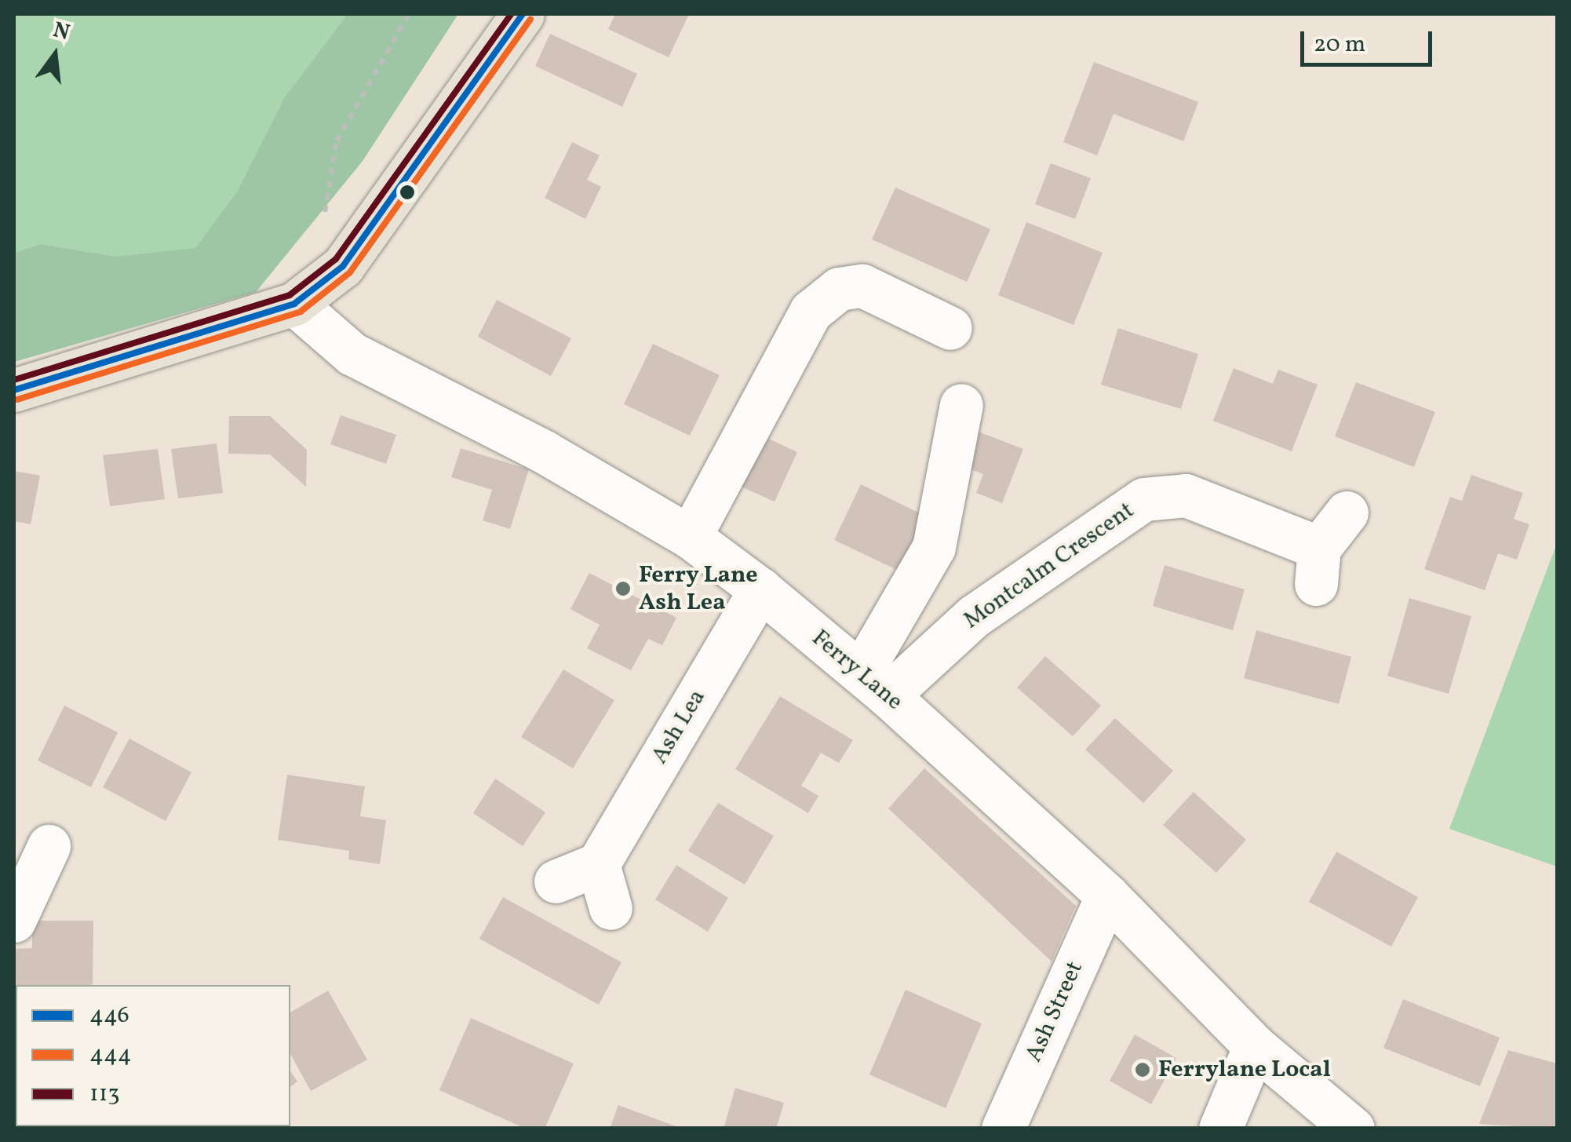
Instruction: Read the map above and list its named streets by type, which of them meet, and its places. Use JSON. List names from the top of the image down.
{
  "streets": {
    "street": [
      "Montcalm Crescent",
      "Ferry Lane",
      "Ash Lea",
      "Ash Street"
    ]
  },
  "crossings": [
    ["Montcalm Crescent", "Ferry Lane"],
    ["Ferry Lane", "Ash Lea"],
    ["Ferry Lane", "Ash Street"]
  ],
  "places": ["Ferry Lane Ash Lea", "Ferrylane Local"],
  "lines": ["transit line 446", "transit line 113", "transit line 444"],
  "legend": ["446", "444", "113"],
  "scale_bar": "20 m",
  "north": "top"
}
